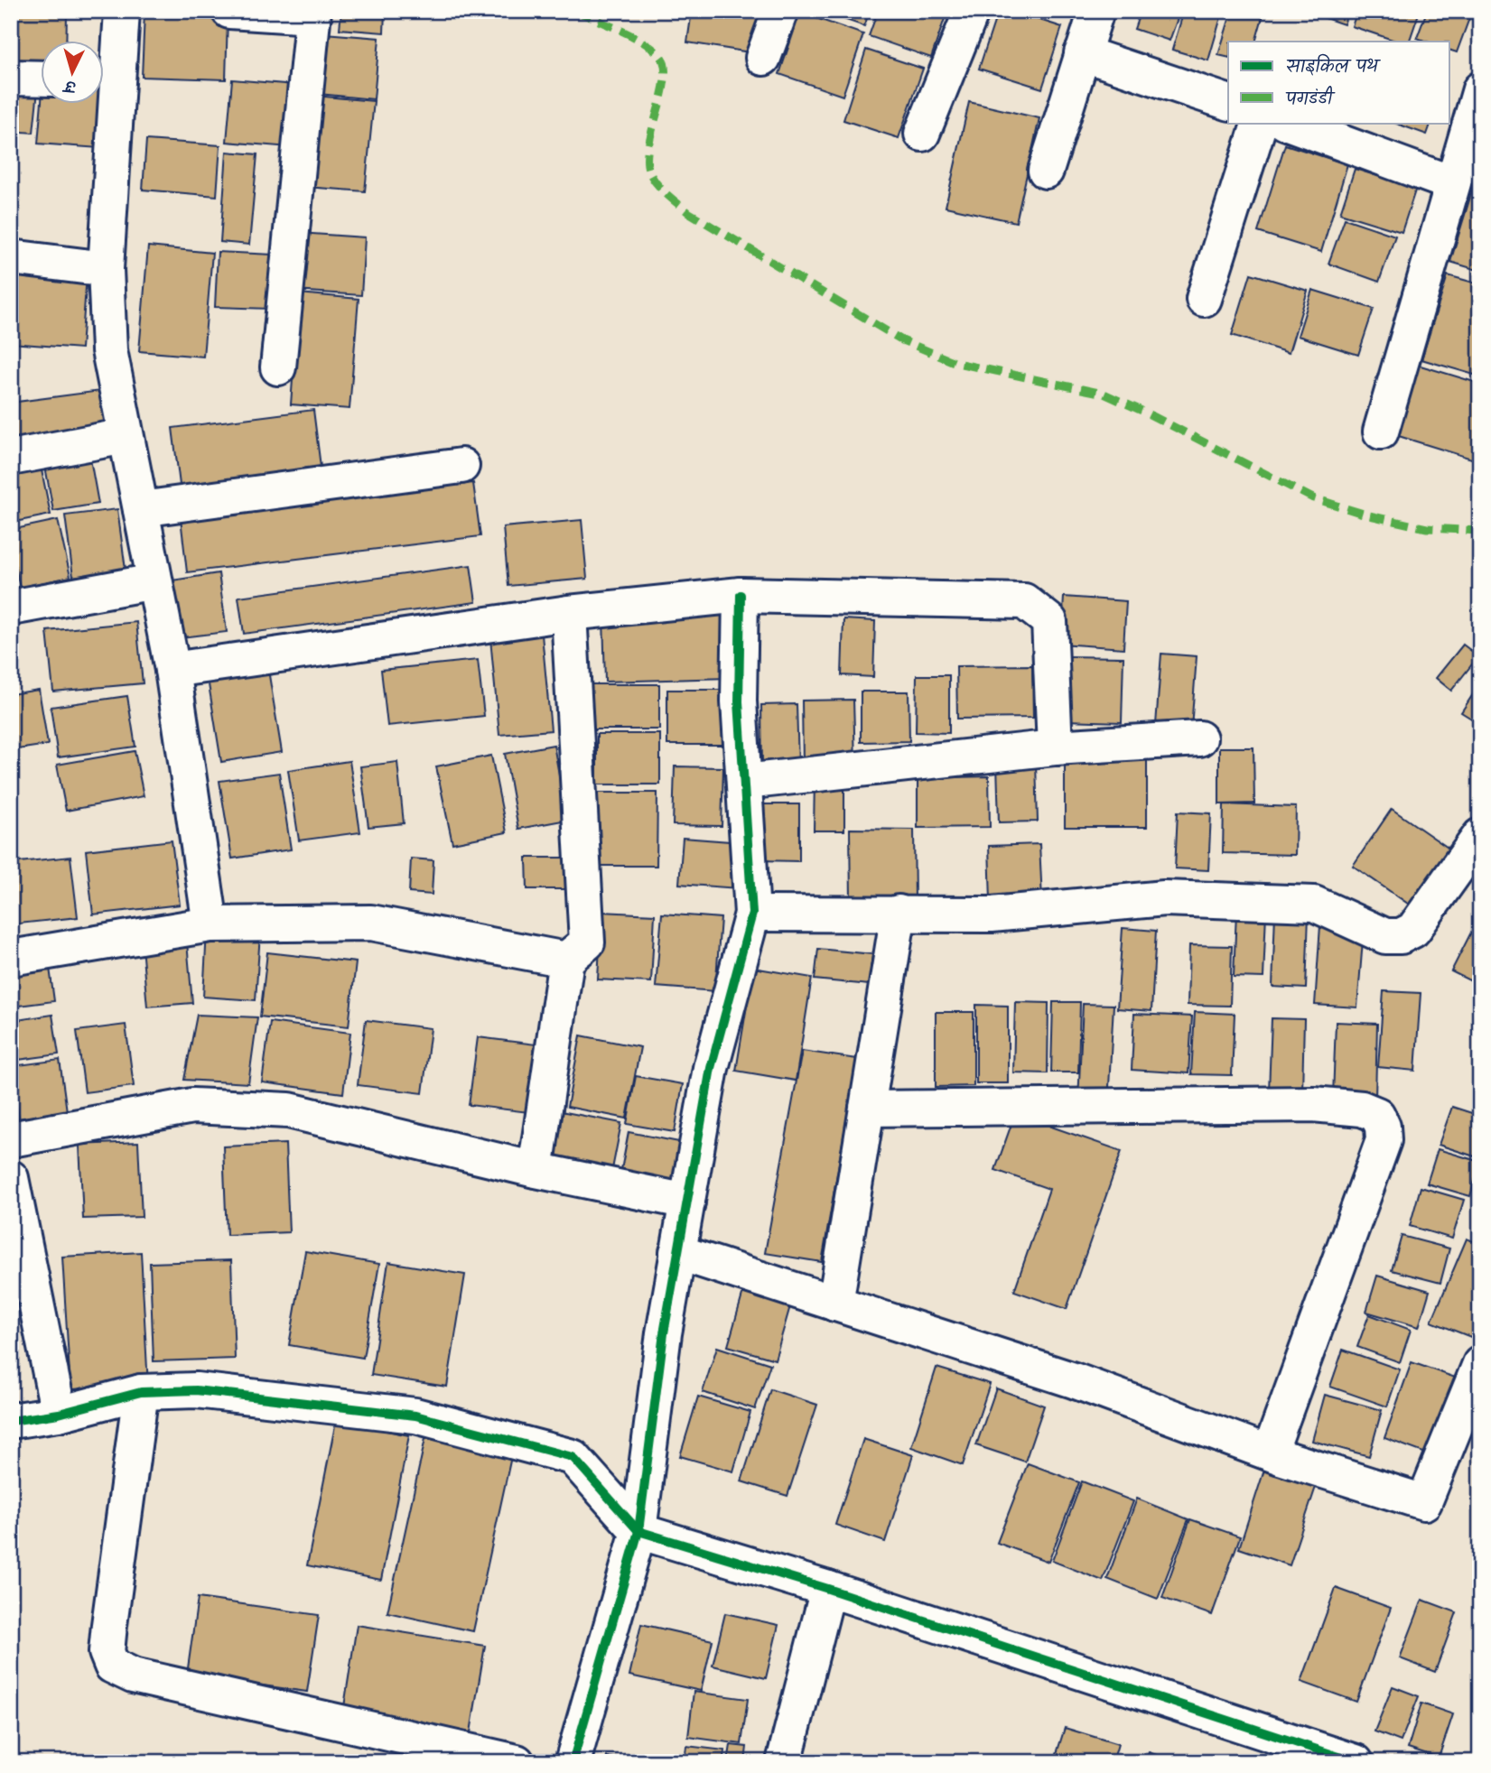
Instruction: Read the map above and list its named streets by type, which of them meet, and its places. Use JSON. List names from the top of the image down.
{
  "legend": ["साइकिल पथ", "पगडंडी"],
  "north": "bottom"
}
